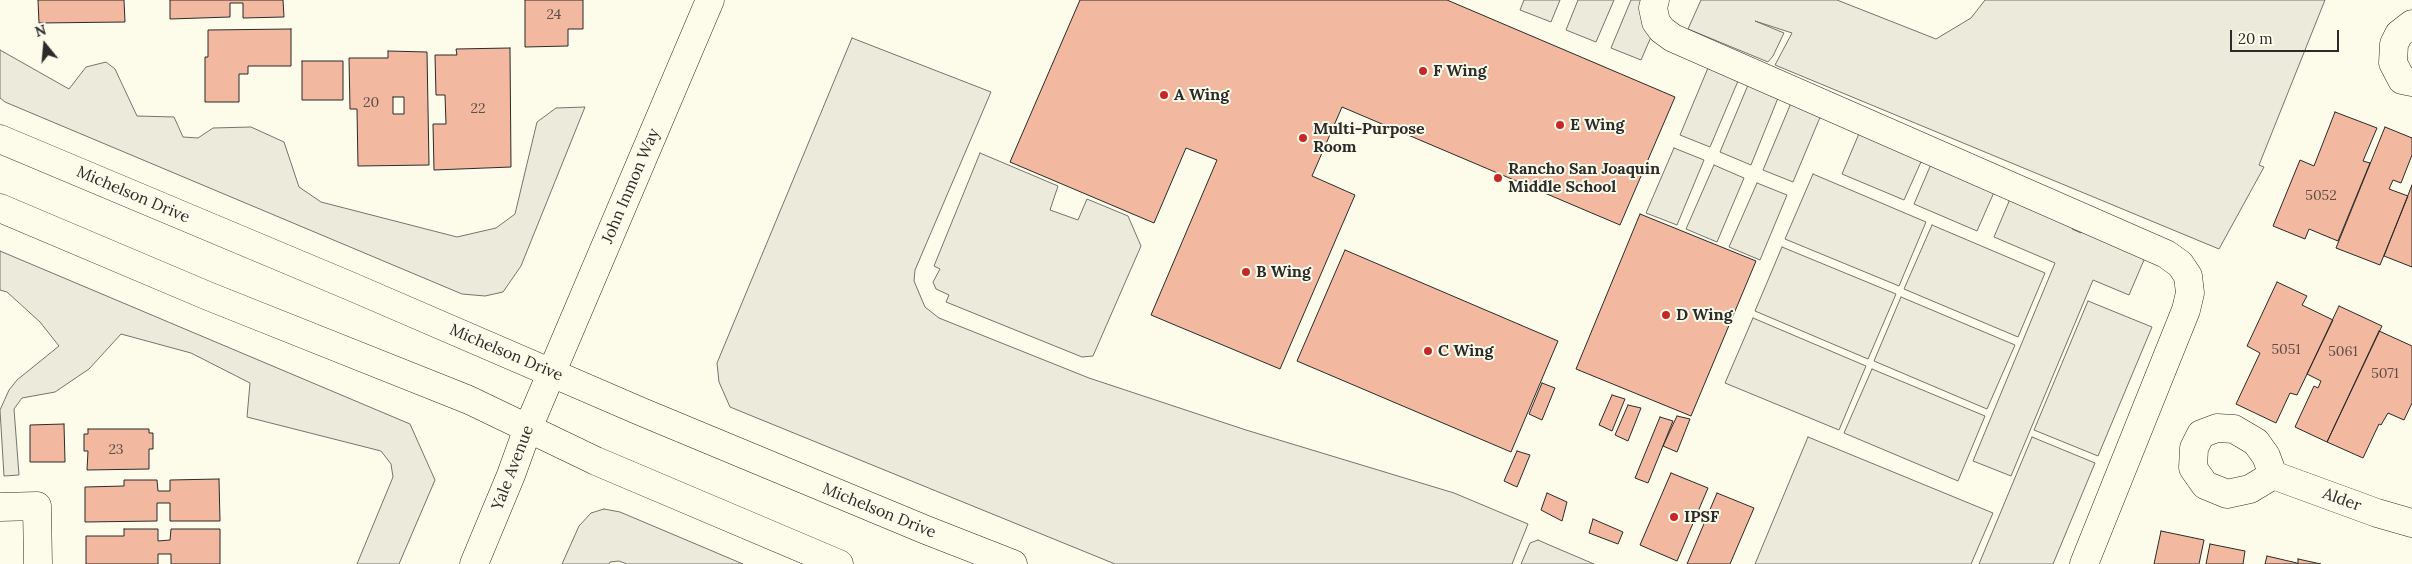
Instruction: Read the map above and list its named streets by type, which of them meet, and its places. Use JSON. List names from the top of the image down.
{
  "streets": {
    "main road": [
      "John Inmon Way",
      "Michelson Drive",
      "Yale Avenue",
      "Alder"
    ]
  },
  "crossings": [
    ["John Inmon Way", "Michelson Drive"],
    ["John Inmon Way", "Yale Avenue"],
    ["Michelson Drive", "Yale Avenue"]
  ],
  "places": [
    "F Wing",
    "A Wing",
    "E Wing",
    "Multi-Purpose Room",
    "Rancho San Joaquin Middle School",
    "B Wing",
    "D Wing",
    "C Wing",
    "IPSF"
  ],
  "house_numbers": [
    "24",
    "20",
    "22",
    "5052",
    "5051",
    "5061",
    "5071",
    "23"
  ],
  "scale_bar": "20 m",
  "north": "top"
}
